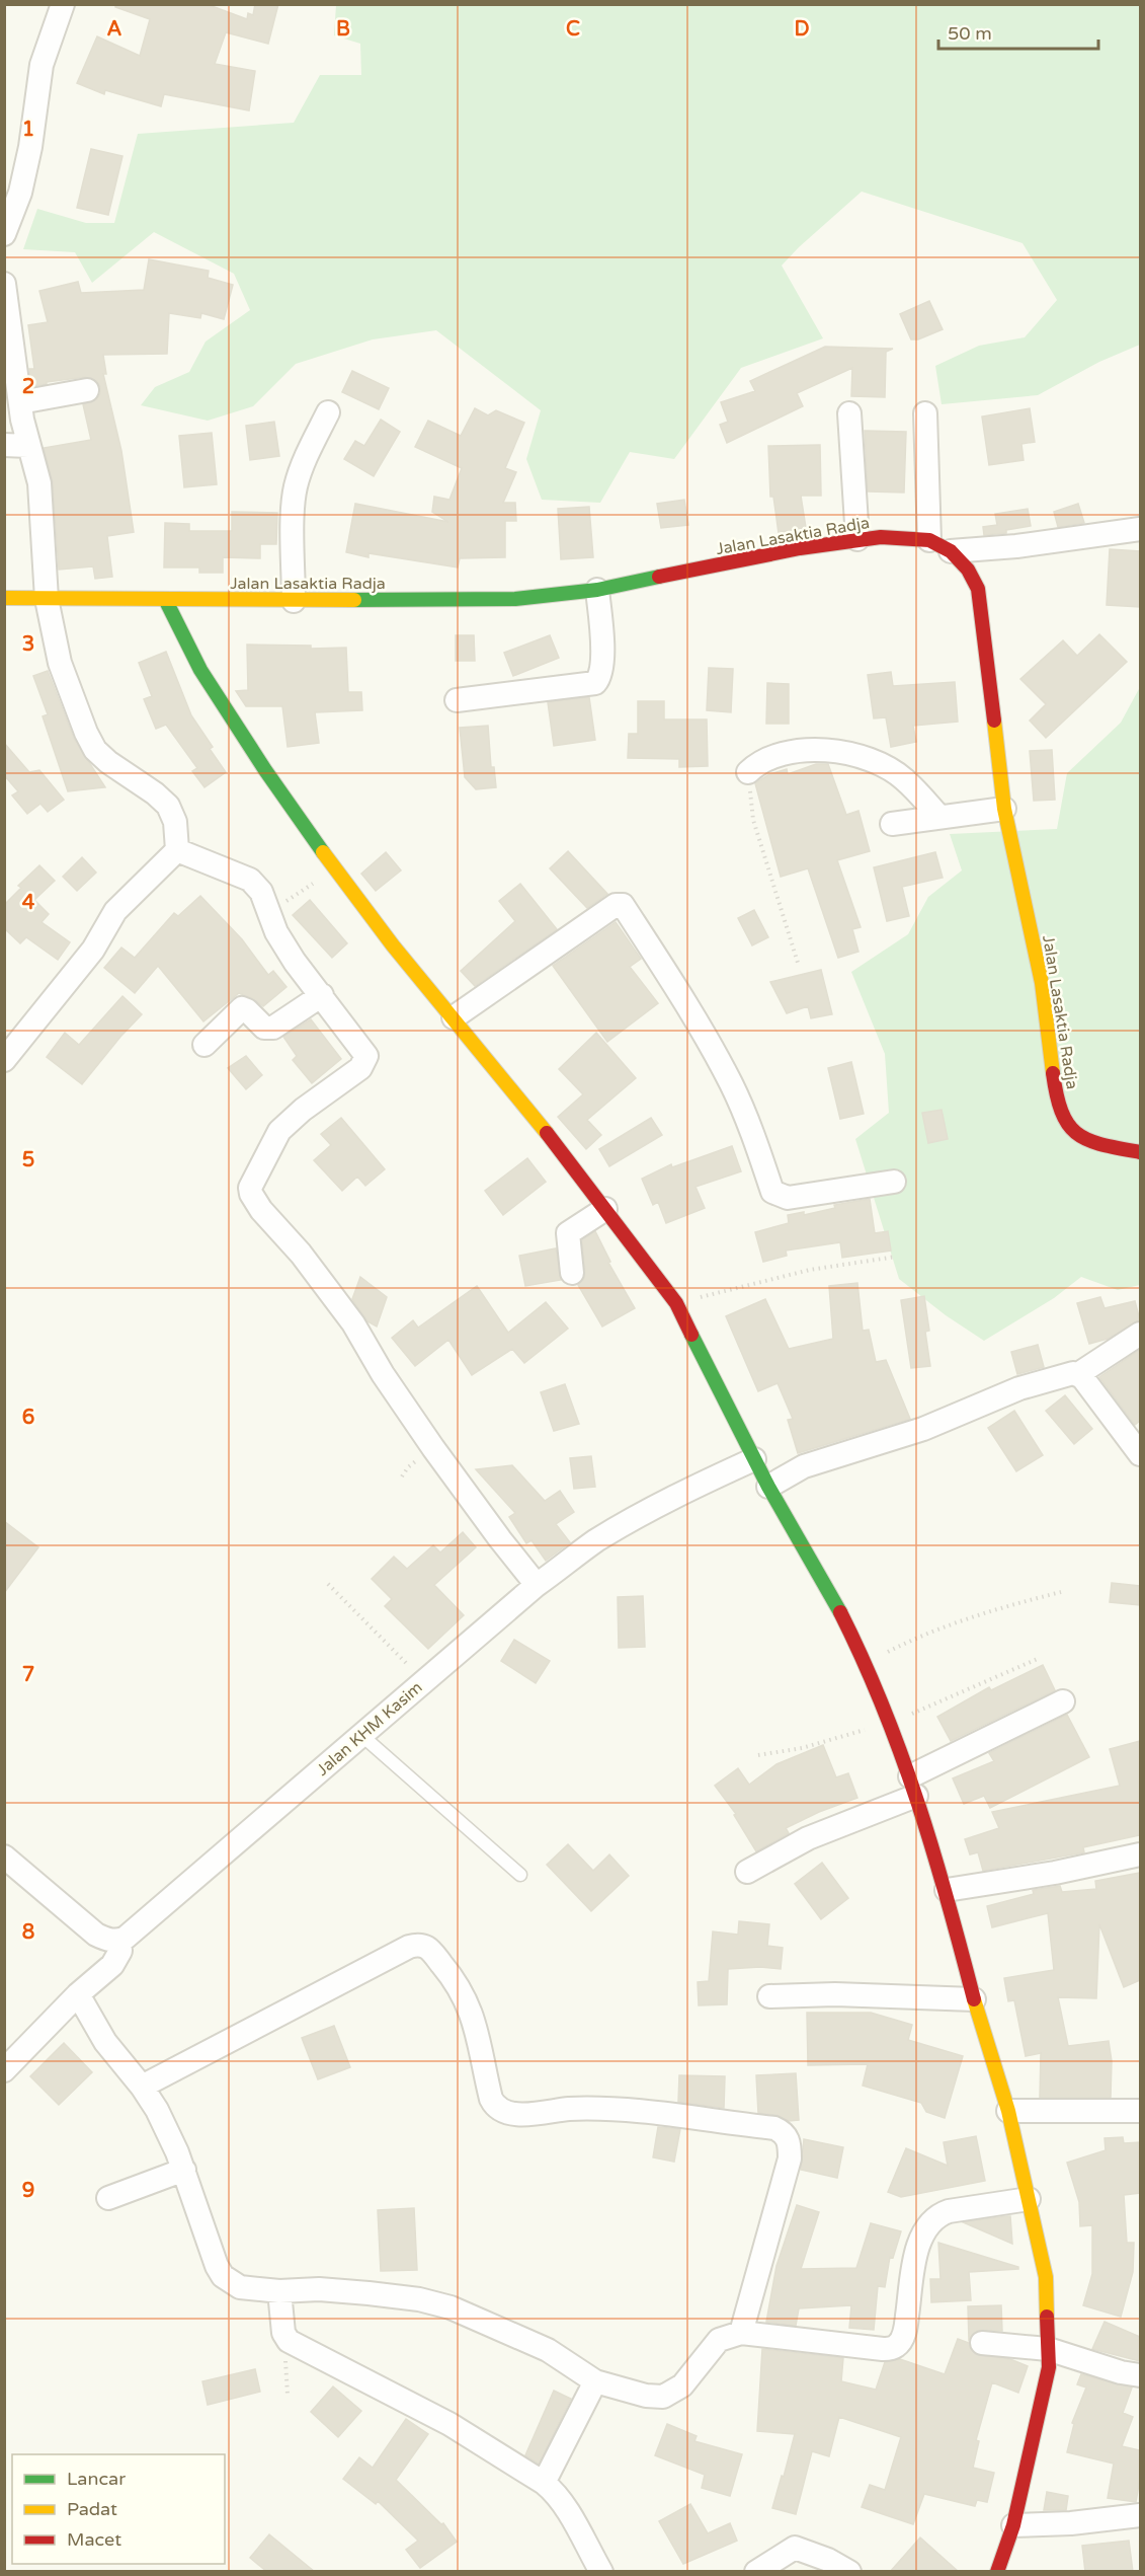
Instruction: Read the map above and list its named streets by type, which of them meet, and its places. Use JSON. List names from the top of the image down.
{
  "streets": {
    "main road": ["Jalan Lasaktia Radja"],
    "street": ["Jalan KHM Kasim"]
  },
  "legend": ["Lancar", "Padat", "Macet"],
  "scale_bar": "50 m",
  "grid": {
    "columns": [
      "A",
      "B",
      "C",
      "D"
    ],
    "rows": [
      "1",
      "2",
      "3",
      "4",
      "5",
      "6",
      "7",
      "8",
      "9"
    ]
  }
}
